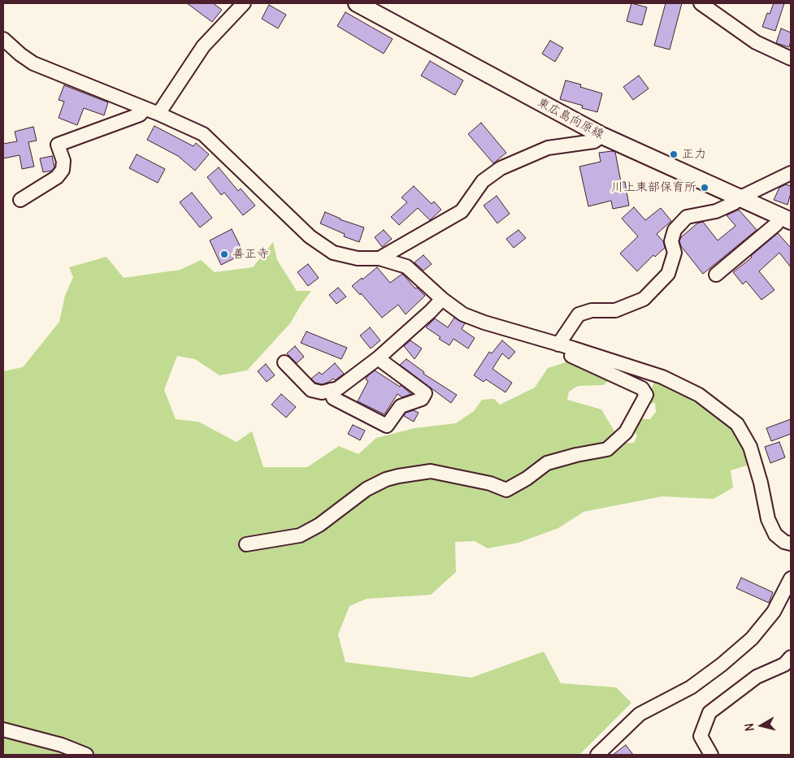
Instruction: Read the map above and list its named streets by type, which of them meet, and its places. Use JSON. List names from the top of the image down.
{
  "streets": {
    "main road": ["東広島向原線"]
  },
  "places": ["正力", "川上東部保育所", "善正寺"],
  "north": "left"
}
